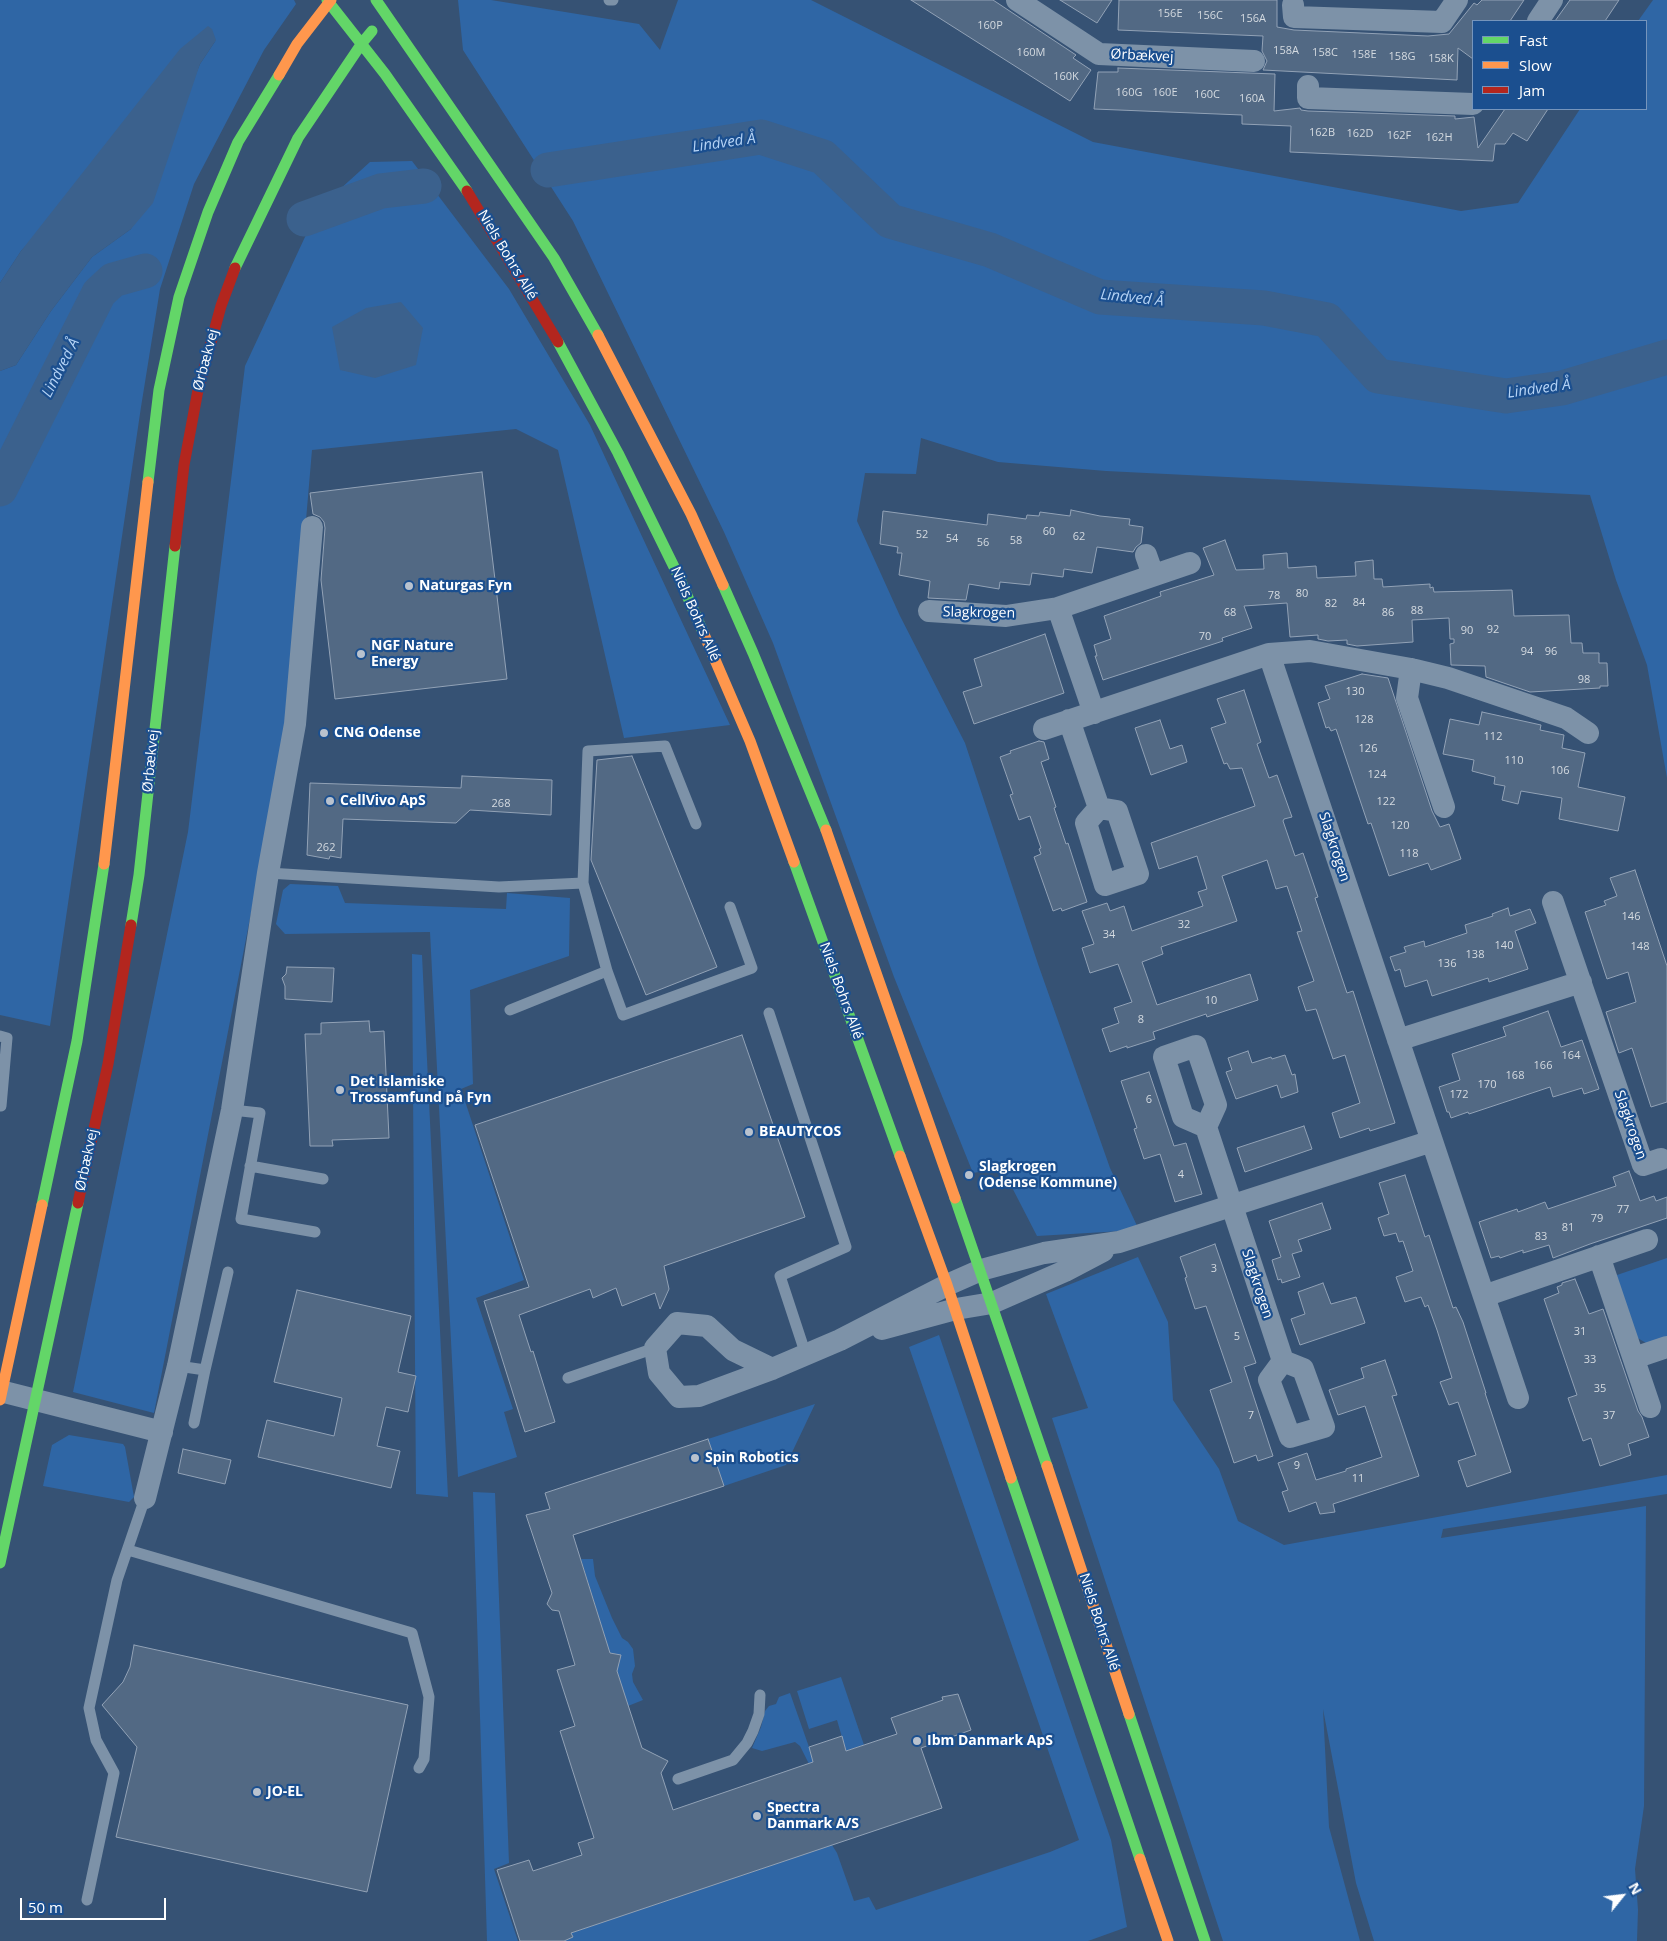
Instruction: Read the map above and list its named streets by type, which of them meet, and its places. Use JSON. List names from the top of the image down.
{
  "streets": {
    "street": ["Ørbækvej", "Niels Bohrs Allé", "Slagkrogen"]
  },
  "crossings": [
    ["Ørbækvej", "Niels Bohrs Allé"]
  ],
  "water": ["Lindved Å"],
  "places": [
    "Naturgas Fyn",
    "NGF Nature Energy",
    "CNG Odense",
    "CellVivo ApS",
    "Det Islamiske Trossamfund på Fyn",
    "BEAUTYCOS",
    "Slagkrogen (Odense Kommune)",
    "Spin Robotics",
    "Ibm Danmark ApS",
    "JO-EL",
    "Spectra Danmark A/S"
  ],
  "house_numbers": [
    "156E",
    "156C",
    "156A",
    "160P",
    "158A",
    "160M",
    "158C",
    "158E",
    "158G",
    "158K",
    "160K",
    "160G",
    "160E",
    "160C",
    "160A",
    "162B",
    "162D",
    "162F",
    "162H",
    "60",
    "52",
    "62",
    "54",
    "58",
    "56",
    "80",
    "78",
    "84",
    "82",
    "88",
    "68",
    "86",
    "92",
    "90",
    "70",
    "94",
    "96",
    "98",
    "130",
    "128",
    "112",
    "126",
    "110",
    "106",
    "124",
    "122",
    "268",
    "120",
    "262",
    "118",
    "146",
    "32",
    "34",
    "140",
    "148",
    "138",
    "136",
    "10",
    "8",
    "164",
    "166",
    "168",
    "170",
    "172",
    "6",
    "4",
    "77",
    "79",
    "81",
    "83",
    "3",
    "31",
    "5",
    "33",
    "35",
    "7",
    "37",
    "9",
    "11"
  ],
  "legend": ["Fast", "Slow", "Jam"],
  "scale_bar": "50 m",
  "north": "top right"
}
